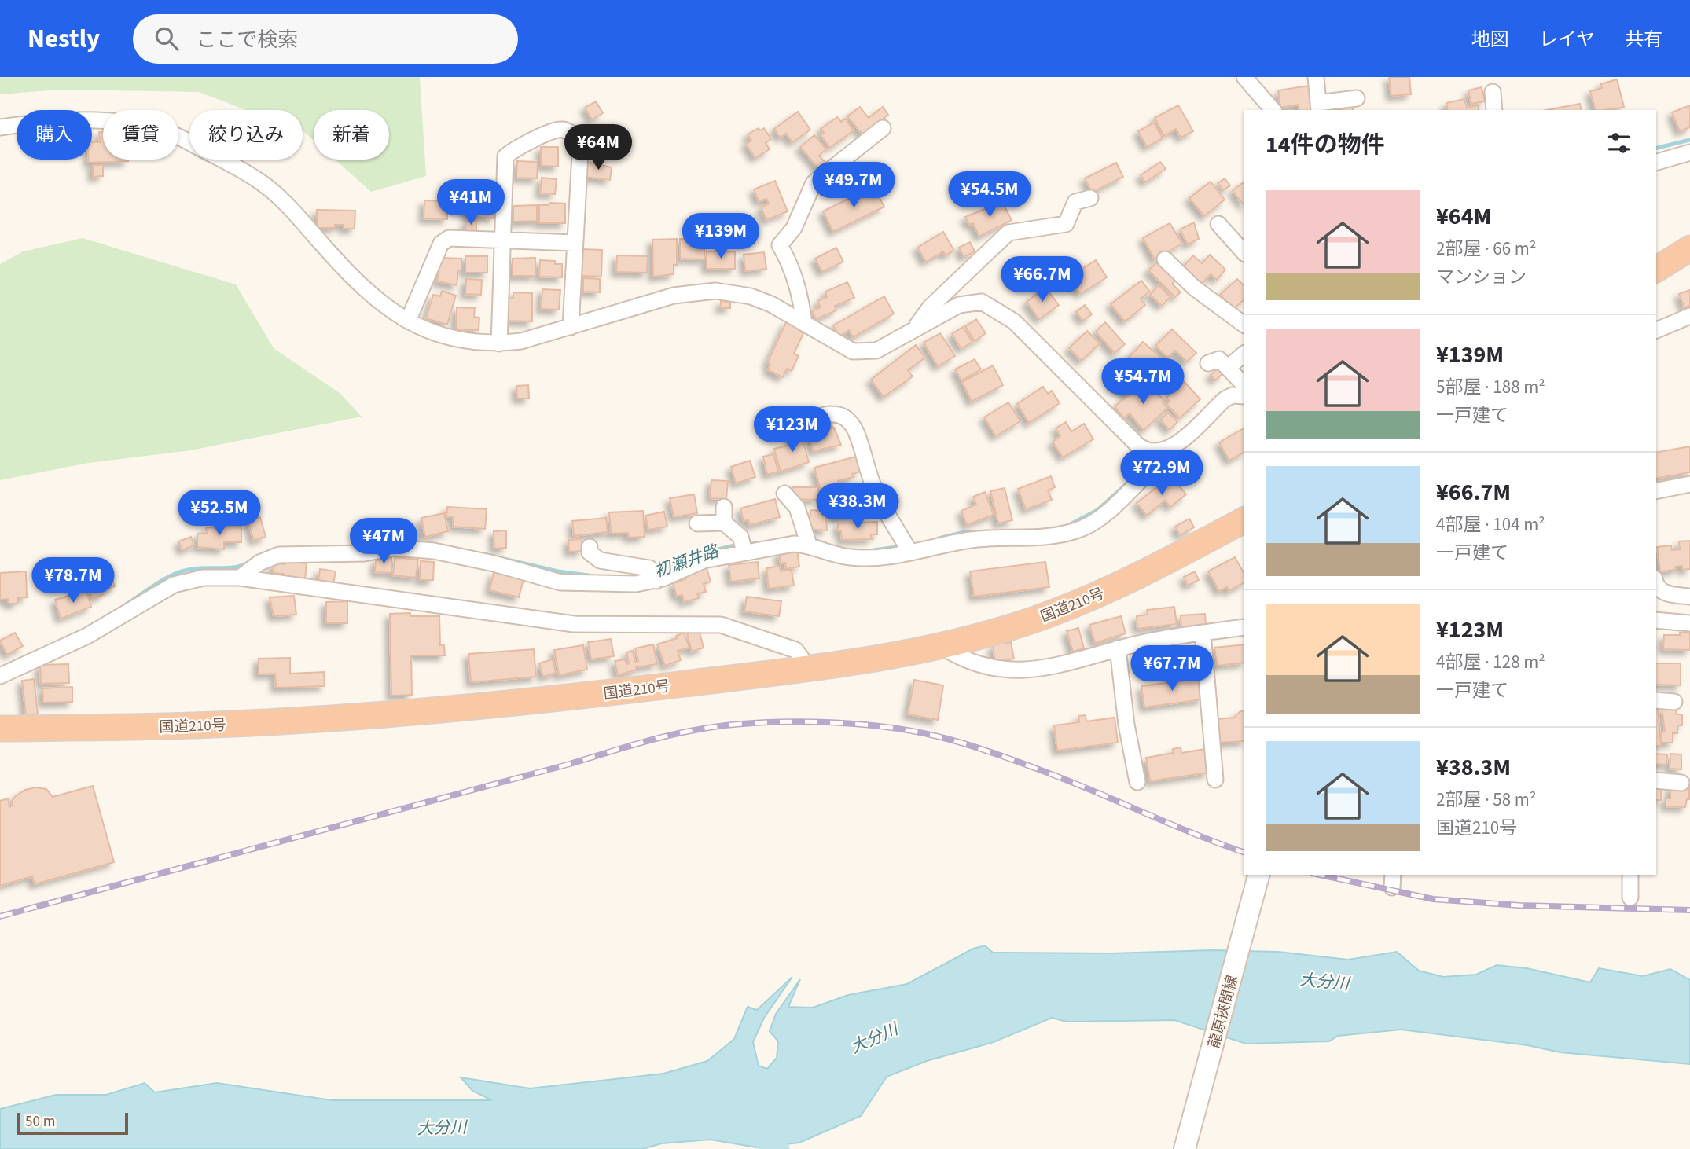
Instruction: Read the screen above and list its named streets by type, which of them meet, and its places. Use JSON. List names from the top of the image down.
{
  "streets": {
    "highway": ["国道210号"],
    "main road": ["龍原挾間線"]
  },
  "water": ["初瀬井路", "大分川"],
  "scale_bar": "50 m",
  "page": {
    "header": "Nestly",
    "search": "ここで検索",
    "nav": ["地図", "レイヤ", "共有"],
    "chip": [
      "購入",
      "賃貸",
      "絞り込み",
      "新着"
    ],
    "heading": "14件の物件",
    "price": [
      "¥64M",
      "¥49.7M",
      "¥54.5M",
      "¥41M",
      "¥139M",
      "¥66.7M",
      "¥54.7M",
      "¥123M",
      "¥72.9M",
      "¥38.3M",
      "¥52.5M",
      "¥47M",
      "¥78.7M",
      "¥67.7M"
    ],
    "list": [
      {
        "name": "¥64M",
        "note": "2部屋 · 66 m² · マンション"
      },
      {
        "name": "¥139M",
        "note": "5部屋 · 188 m² · 一戸建て"
      },
      {
        "name": "¥66.7M",
        "note": "4部屋 · 104 m² · 一戸建て"
      },
      {
        "name": "¥123M",
        "note": "4部屋 · 128 m² · 一戸建て"
      },
      {
        "name": "¥38.3M",
        "note": "2部屋 · 58 m² · 国道210号"
      }
    ],
    "scale": "50 m"
  }
}
